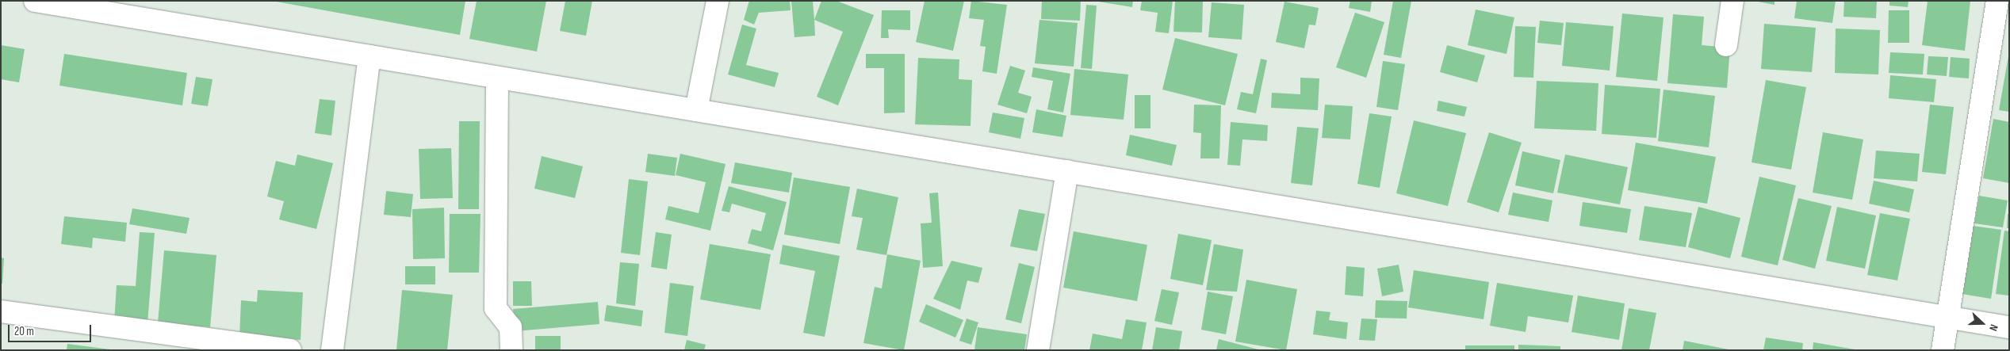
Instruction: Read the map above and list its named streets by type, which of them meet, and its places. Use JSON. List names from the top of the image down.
{
  "scale_bar": "20 m",
  "north": "right"
}
